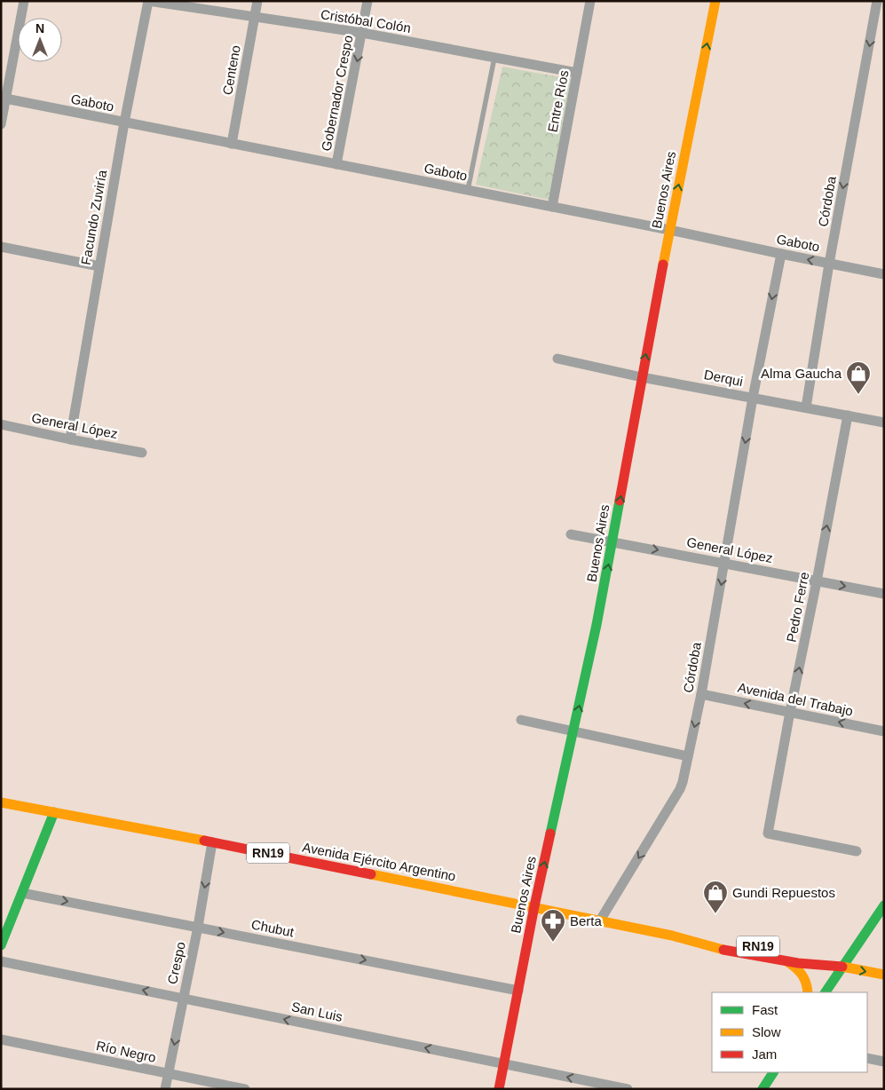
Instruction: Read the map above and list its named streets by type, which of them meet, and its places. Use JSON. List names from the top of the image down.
{
  "streets": {
    "street": [
      "Cristóbal Colón",
      "Centeno",
      "Gobernador Crespo",
      "Entre Ríos",
      "Gaboto",
      "Buenos Aires",
      "Córdoba",
      "Facundo Zuviría",
      "Derqui",
      "General López",
      "Pedro Ferre",
      "Avenida del Trabajo",
      "RN19",
      "Avenida Ejército Argentino",
      "Chubut",
      "Crespo",
      "San Luis",
      "Río Negro"
    ]
  },
  "crossings": [
    ["Cristóbal Colón", "Centeno"],
    ["Cristóbal Colón", "Gobernador Crespo"],
    ["Cristóbal Colón", "Entre Ríos"],
    ["Cristóbal Colón", "Facundo Zuviría"],
    ["Centeno", "Gaboto"],
    ["Gobernador Crespo", "Gaboto"],
    ["Entre Ríos", "Gaboto"],
    ["Gaboto", "Buenos Aires"],
    ["Gaboto", "Córdoba"],
    ["Gaboto", "Facundo Zuviría"],
    ["Buenos Aires", "Derqui"],
    ["Buenos Aires", "General López"],
    ["Buenos Aires", "Avenida Ejército Argentino"],
    ["Buenos Aires", "Chubut"],
    ["Buenos Aires", "San Luis"],
    ["Córdoba", "Derqui"],
    ["Córdoba", "General López"],
    ["Córdoba", "Avenida del Trabajo"],
    ["Córdoba", "Avenida Ejército Argentino"],
    ["Facundo Zuviría", "General López"],
    ["Derqui", "Pedro Ferre"],
    ["General López", "Pedro Ferre"],
    ["Pedro Ferre", "Avenida del Trabajo"],
    ["Avenida Ejército Argentino", "Crespo"],
    ["Chubut", "Crespo"],
    ["Crespo", "San Luis"],
    ["Crespo", "Río Negro"]
  ],
  "one_way": [
    "Gobernador Crespo",
    "Buenos Aires",
    "Córdoba",
    "General López",
    "Pedro Ferre",
    "Avenida del Trabajo",
    "Chubut",
    "Crespo",
    "San Luis"
  ],
  "places": {
    "shop": ["Alma Gaucha", "Gundi Repuestos"],
    "pharmacy": ["Berta"]
  },
  "legend": ["Fast", "Slow", "Jam"],
  "north": "top"
}
